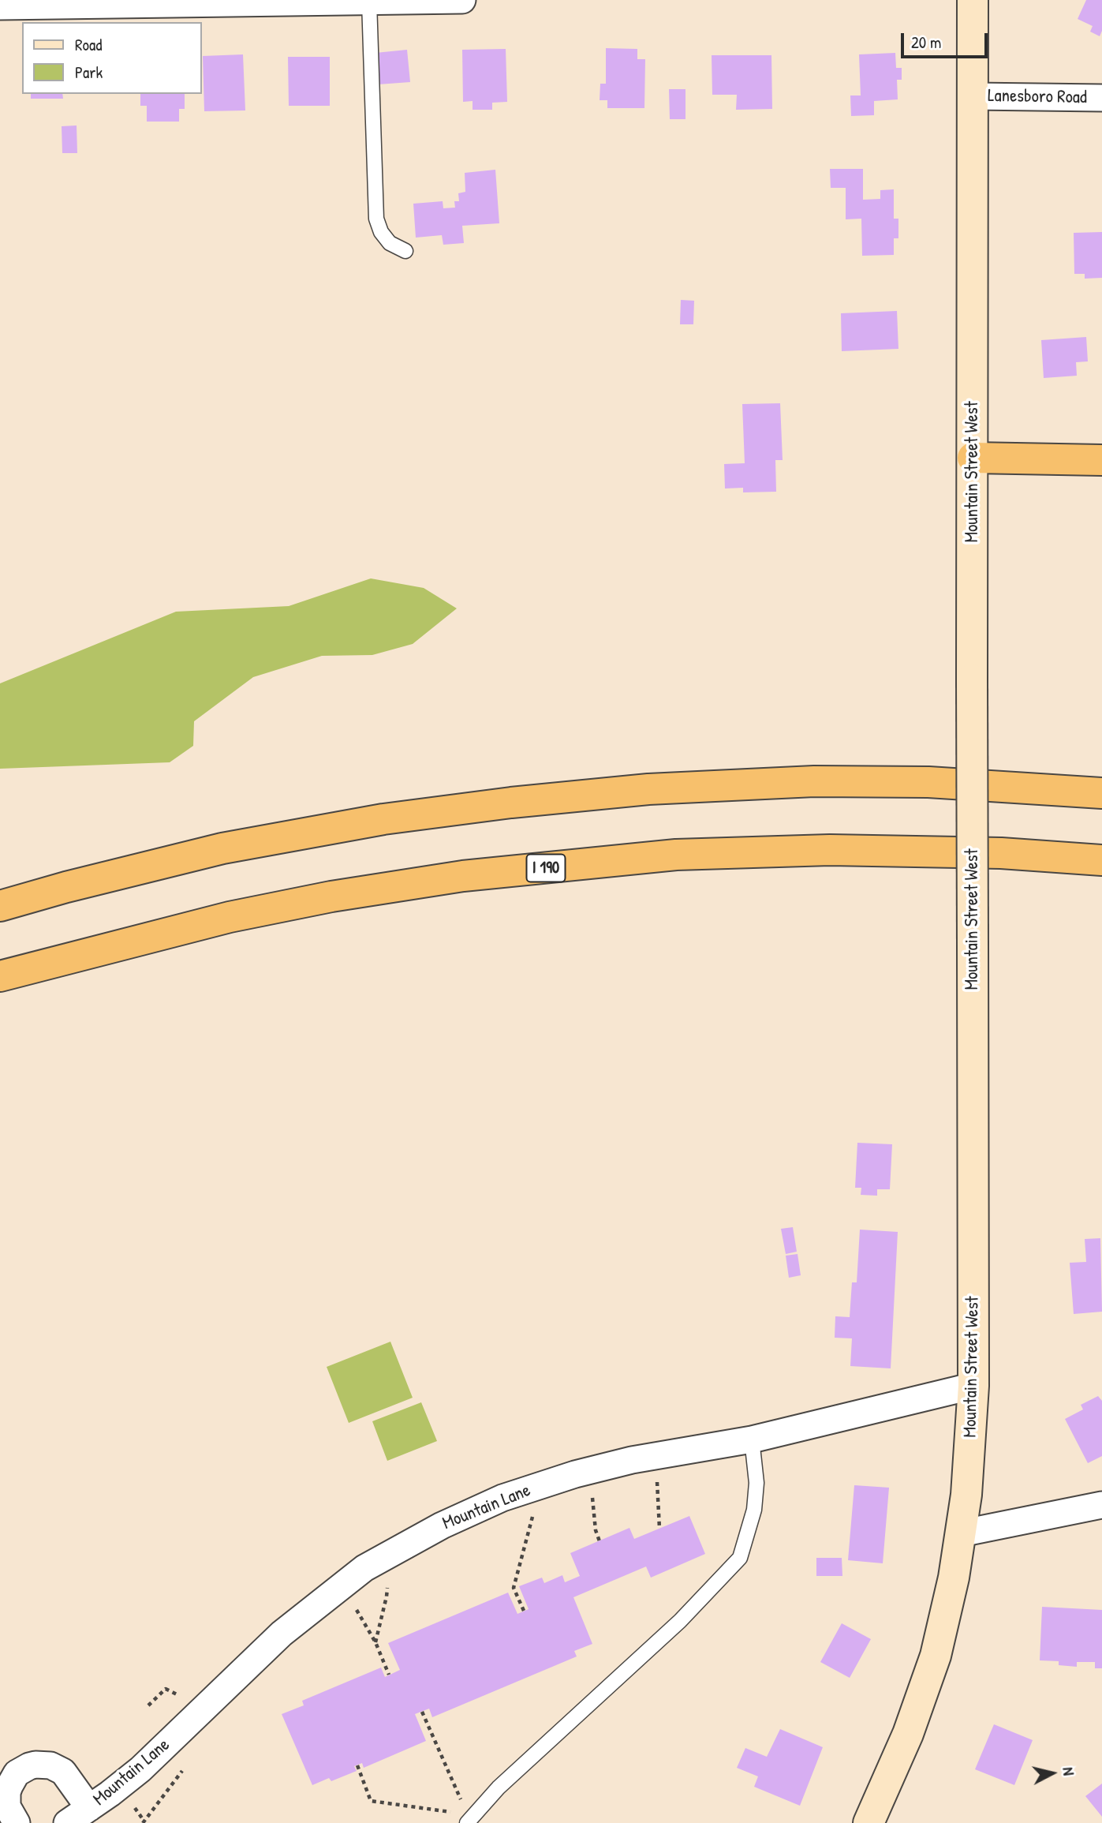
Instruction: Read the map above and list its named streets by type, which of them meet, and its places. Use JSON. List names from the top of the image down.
{
  "streets": {
    "highway": ["I 190"],
    "main road": ["Mountain Street West"],
    "street": ["Lanesboro Road", "Mountain Lane"]
  },
  "crossings": [
    ["Lanesboro Road", "Mountain Street West"],
    ["Mountain Street West", "Mountain Lane"]
  ],
  "legend": ["Road", "Park"],
  "scale_bar": "20 m",
  "north": "right"
}
